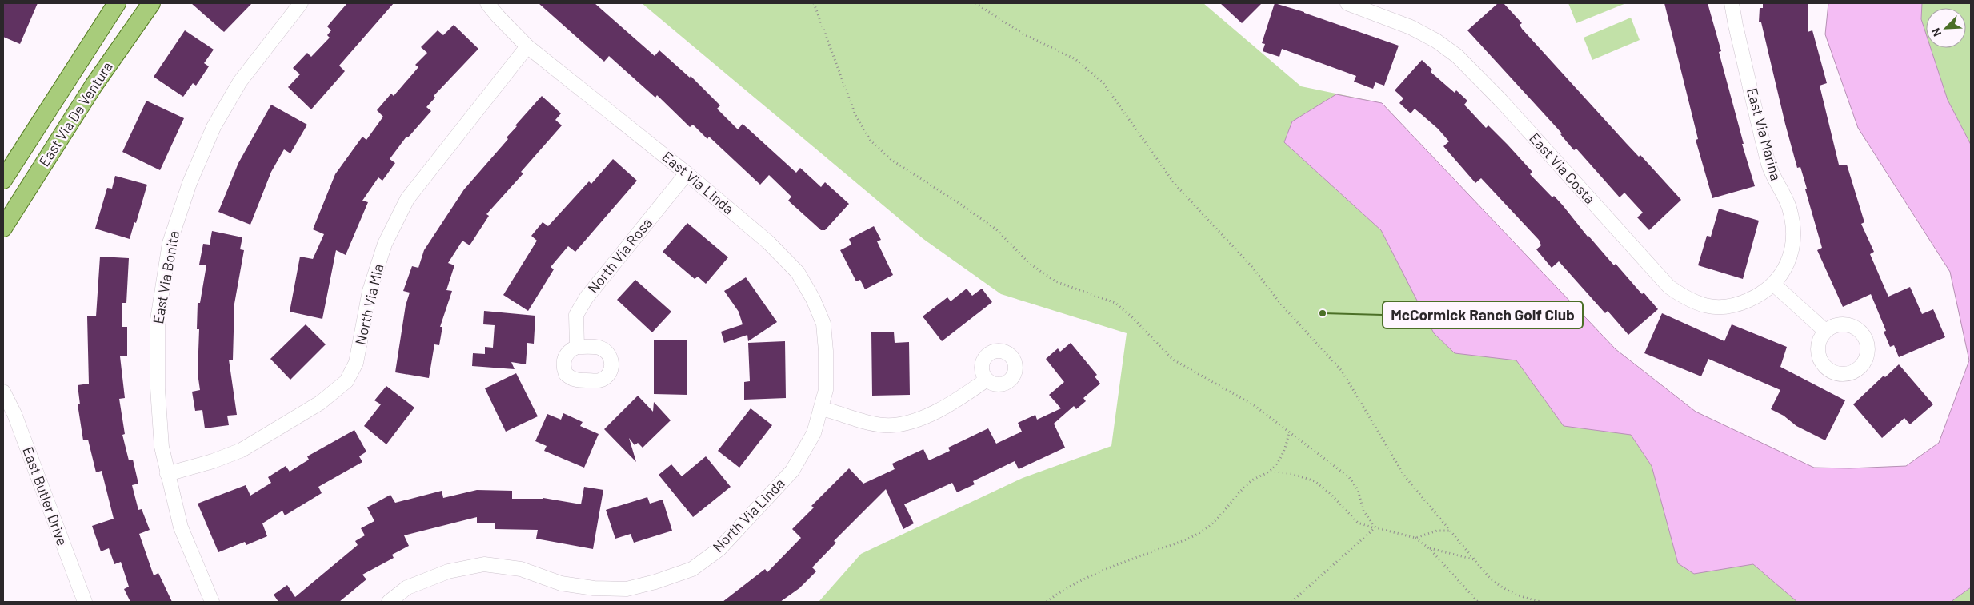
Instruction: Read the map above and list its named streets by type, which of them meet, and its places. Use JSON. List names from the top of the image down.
{
  "streets": {
    "main road": ["East Via De Ventura"],
    "street": [
      "East Via Marina",
      "East Via Costa",
      "East Via Linda",
      "North Via Rosa",
      "East Via Bonita",
      "North Via Mia",
      "East Butler Drive",
      "North Via Linda"
    ]
  },
  "crossings": [
    ["East Via Marina", "East Via Costa"],
    ["East Via Linda", "North Via Rosa"],
    ["East Via Linda", "North Via Mia"],
    ["East Via Linda", "North Via Linda"],
    ["East Via Bonita", "North Via Mia"]
  ],
  "places": ["McCormick Ranch Golf Club"],
  "north": "bottom left"
}
